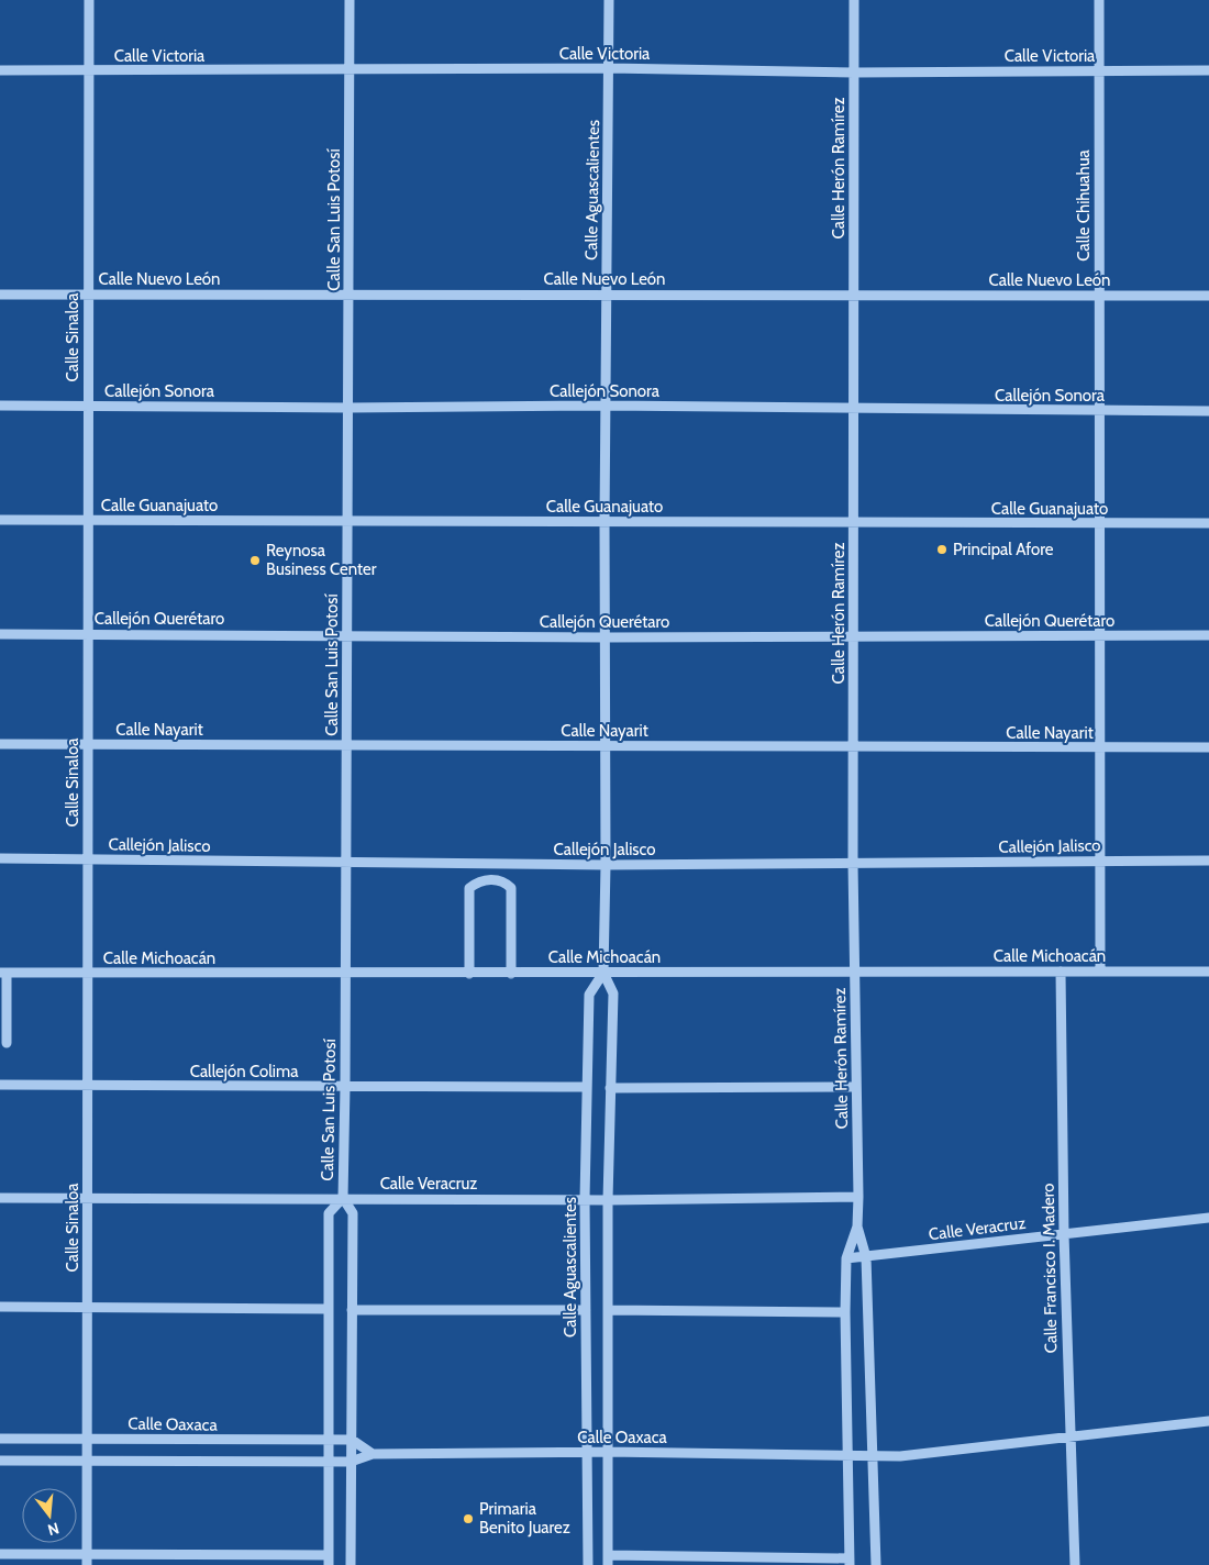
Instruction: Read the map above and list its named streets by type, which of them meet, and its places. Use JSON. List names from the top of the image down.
{
  "streets": {
    "street": [
      "Calle Victoria",
      "Calle Herón Ramírez",
      "Calle Aguascalientes",
      "Calle Chihuahua",
      "Calle San Luis Potosí",
      "Calle Nuevo León",
      "Calle Sinaloa",
      "Callejón Sonora",
      "Calle Guanajuato",
      "Callejón Querétaro",
      "Calle Nayarit",
      "Callejón Jalisco",
      "Calle Michoacán",
      "Callejón Colima",
      "Calle Veracruz",
      "Calle Francisco I. Madero",
      "Calle Oaxaca"
    ]
  },
  "crossings": [
    ["Calle Victoria", "Calle Herón Ramírez"],
    ["Calle Victoria", "Calle Aguascalientes"],
    ["Calle Victoria", "Calle Chihuahua"],
    ["Calle Victoria", "Calle San Luis Potosí"],
    ["Calle Victoria", "Calle Sinaloa"],
    ["Calle Herón Ramírez", "Calle Nuevo León"],
    ["Calle Herón Ramírez", "Callejón Sonora"],
    ["Calle Herón Ramírez", "Calle Guanajuato"],
    ["Calle Herón Ramírez", "Callejón Querétaro"],
    ["Calle Herón Ramírez", "Calle Nayarit"],
    ["Calle Herón Ramírez", "Callejón Jalisco"],
    ["Calle Herón Ramírez", "Calle Michoacán"],
    ["Calle Herón Ramírez", "Calle Veracruz"],
    ["Calle Herón Ramírez", "Calle Oaxaca"],
    ["Calle Aguascalientes", "Calle Nuevo León"],
    ["Calle Aguascalientes", "Callejón Sonora"],
    ["Calle Aguascalientes", "Calle Guanajuato"],
    ["Calle Aguascalientes", "Callejón Querétaro"],
    ["Calle Aguascalientes", "Calle Nayarit"],
    ["Calle Aguascalientes", "Callejón Jalisco"],
    ["Calle Aguascalientes", "Calle Michoacán"],
    ["Calle Aguascalientes", "Callejón Colima"],
    ["Calle Aguascalientes", "Calle Veracruz"],
    ["Calle Aguascalientes", "Calle Oaxaca"],
    ["Calle Chihuahua", "Calle Nuevo León"],
    ["Calle Chihuahua", "Callejón Sonora"],
    ["Calle Chihuahua", "Calle Guanajuato"],
    ["Calle Chihuahua", "Callejón Querétaro"],
    ["Calle Chihuahua", "Calle Nayarit"],
    ["Calle Chihuahua", "Callejón Jalisco"],
    ["Calle Chihuahua", "Calle Michoacán"],
    ["Calle San Luis Potosí", "Calle Nuevo León"],
    ["Calle San Luis Potosí", "Callejón Sonora"],
    ["Calle San Luis Potosí", "Calle Guanajuato"],
    ["Calle San Luis Potosí", "Callejón Querétaro"],
    ["Calle San Luis Potosí", "Calle Nayarit"],
    ["Calle San Luis Potosí", "Callejón Jalisco"],
    ["Calle San Luis Potosí", "Calle Michoacán"],
    ["Calle San Luis Potosí", "Callejón Colima"],
    ["Calle San Luis Potosí", "Calle Veracruz"],
    ["Calle San Luis Potosí", "Calle Oaxaca"],
    ["Calle Nuevo León", "Calle Sinaloa"],
    ["Calle Sinaloa", "Callejón Sonora"],
    ["Calle Sinaloa", "Calle Guanajuato"],
    ["Calle Sinaloa", "Callejón Querétaro"],
    ["Calle Sinaloa", "Calle Nayarit"],
    ["Calle Sinaloa", "Callejón Jalisco"],
    ["Calle Sinaloa", "Calle Michoacán"],
    ["Calle Sinaloa", "Callejón Colima"],
    ["Calle Sinaloa", "Calle Veracruz"],
    ["Calle Sinaloa", "Calle Oaxaca"],
    ["Calle Michoacán", "Calle Francisco I. Madero"],
    ["Calle Veracruz", "Calle Francisco I. Madero"],
    ["Calle Francisco I. Madero", "Calle Oaxaca"]
  ],
  "places": ["Principal Afore", "Reynosa Business Center", "Primaria Benito Juarez"],
  "north": "bottom"
}
